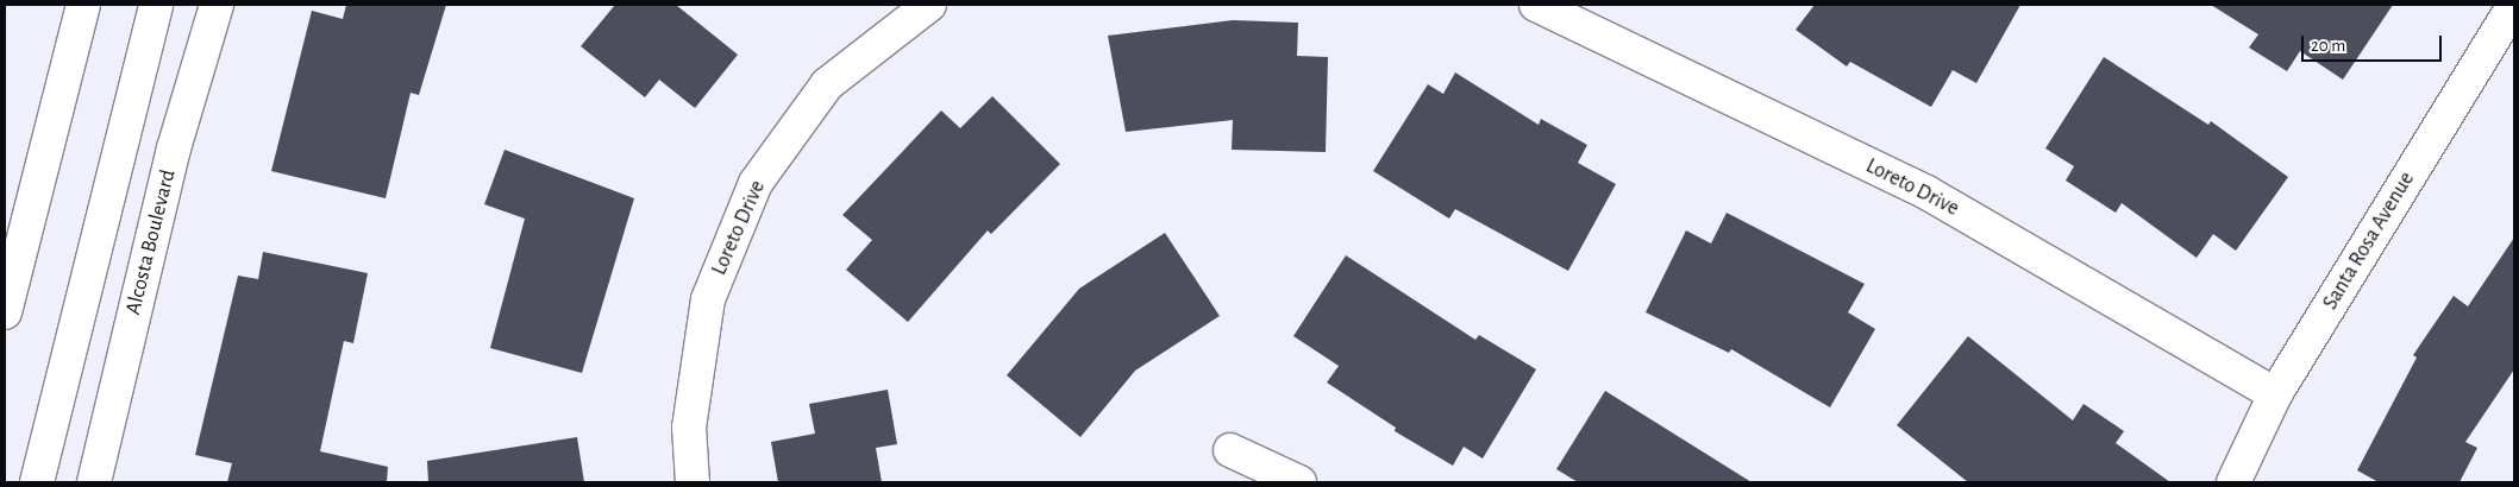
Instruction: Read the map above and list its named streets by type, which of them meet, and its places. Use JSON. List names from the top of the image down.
{
  "streets": {
    "street": ["Loreto Drive", "Santa Rosa Avenue", "Alcosta Boulevard"]
  },
  "crossings": [
    ["Loreto Drive", "Santa Rosa Avenue"]
  ],
  "scale_bar": "20 m"
}
